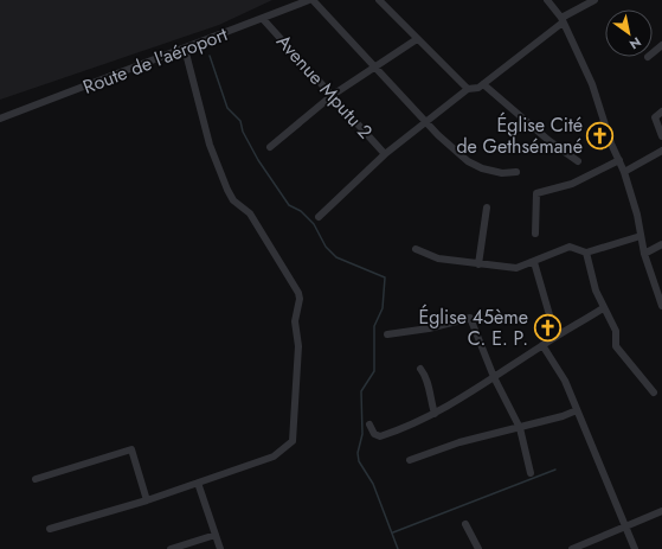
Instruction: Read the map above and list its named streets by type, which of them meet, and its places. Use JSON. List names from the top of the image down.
{
  "streets": {
    "street": ["Route de l'aéroport", "Avenue Mputu 2"]
  },
  "crossings": [
    ["Route de l'aéroport", "Avenue Mputu 2"]
  ],
  "places": {
    "church": ["Église Cité de Gethsémané", "Église 45ème C. E. P."]
  },
  "north": "bottom right"
}
